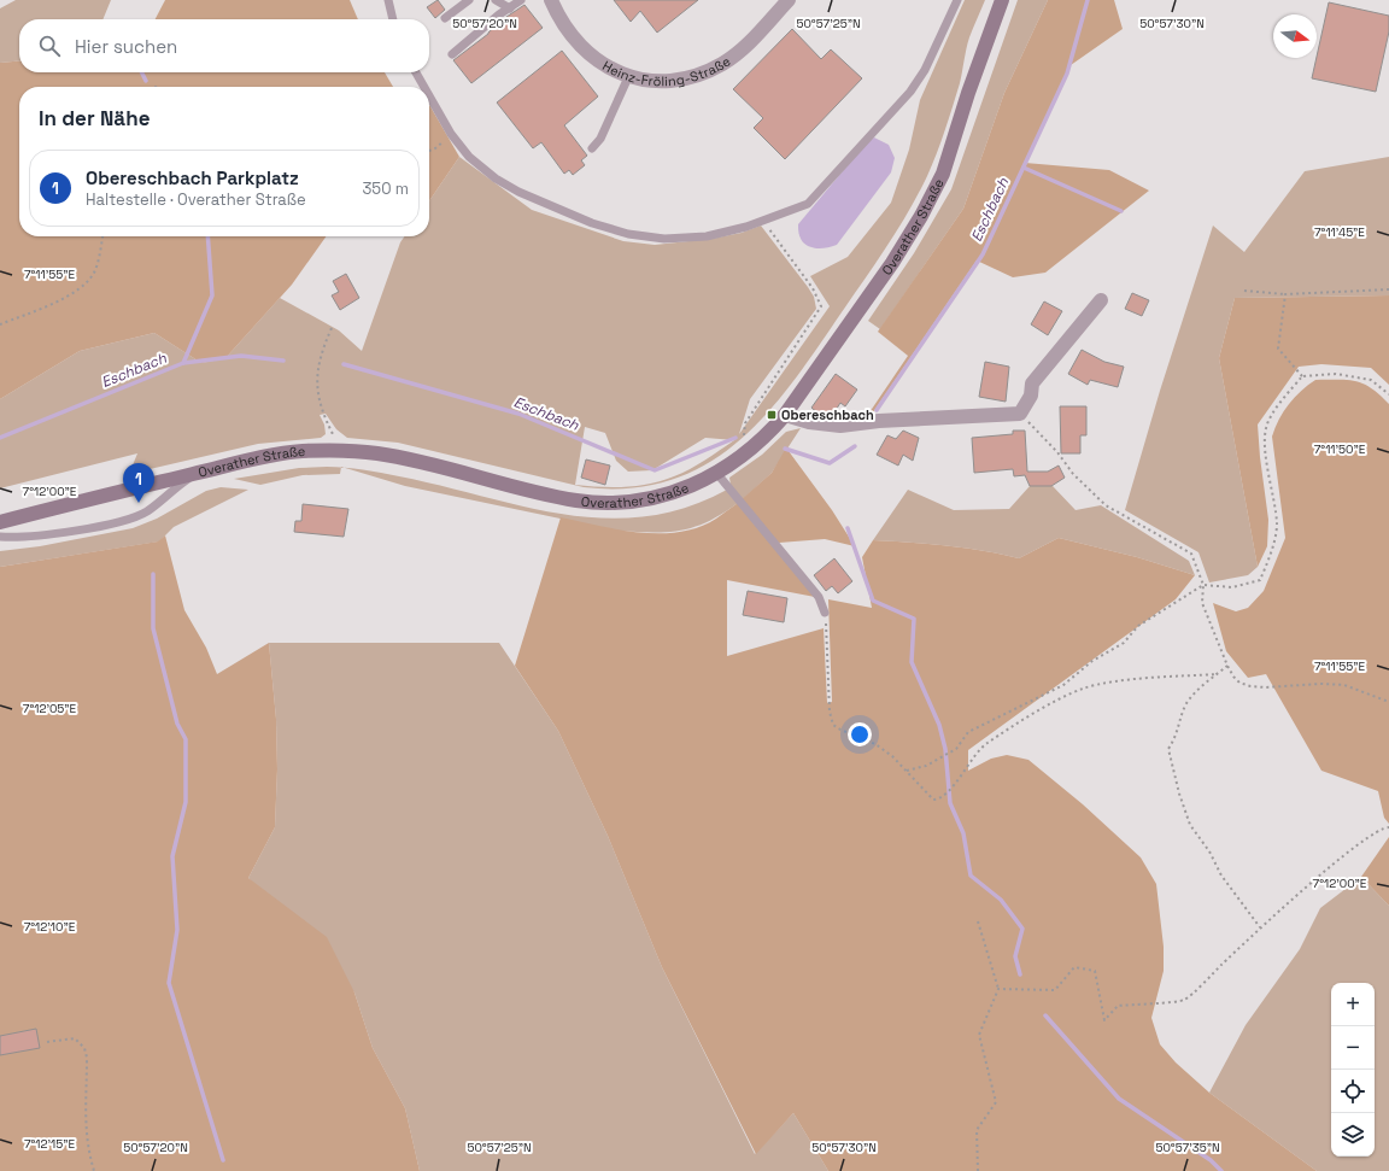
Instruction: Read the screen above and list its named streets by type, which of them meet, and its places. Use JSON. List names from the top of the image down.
{
  "streets": {
    "main road": ["Overather Straße"],
    "street": ["Heinz-Fröling-Straße"]
  },
  "water": ["Eschbach"],
  "places": {
    "transit": ["Obereschbach"]
  },
  "north": "right",
  "page": {
    "search": "Hier suchen",
    "heading": "In der Nähe",
    "list": [
      {
        "mark": "1",
        "name": "Obereschbach Parkplatz",
        "note": "Haltestelle · Overather Straße",
        "value": "350 m"
      }
    ],
    "pins": "1",
    "map_buttons": ["+", "−"]
  },
  "coordinates": [
    "50°57'20\"N",
    "50°57'25\"N",
    "50°57'30\"N",
    "7°11'45\"E",
    "7°11'55\"E",
    "7°11'50\"E",
    "7°12'00\"E",
    "7°12'05\"E",
    "7°12'10\"E",
    "7°12'15\"E",
    "50°57'35\"N"
  ]
}
